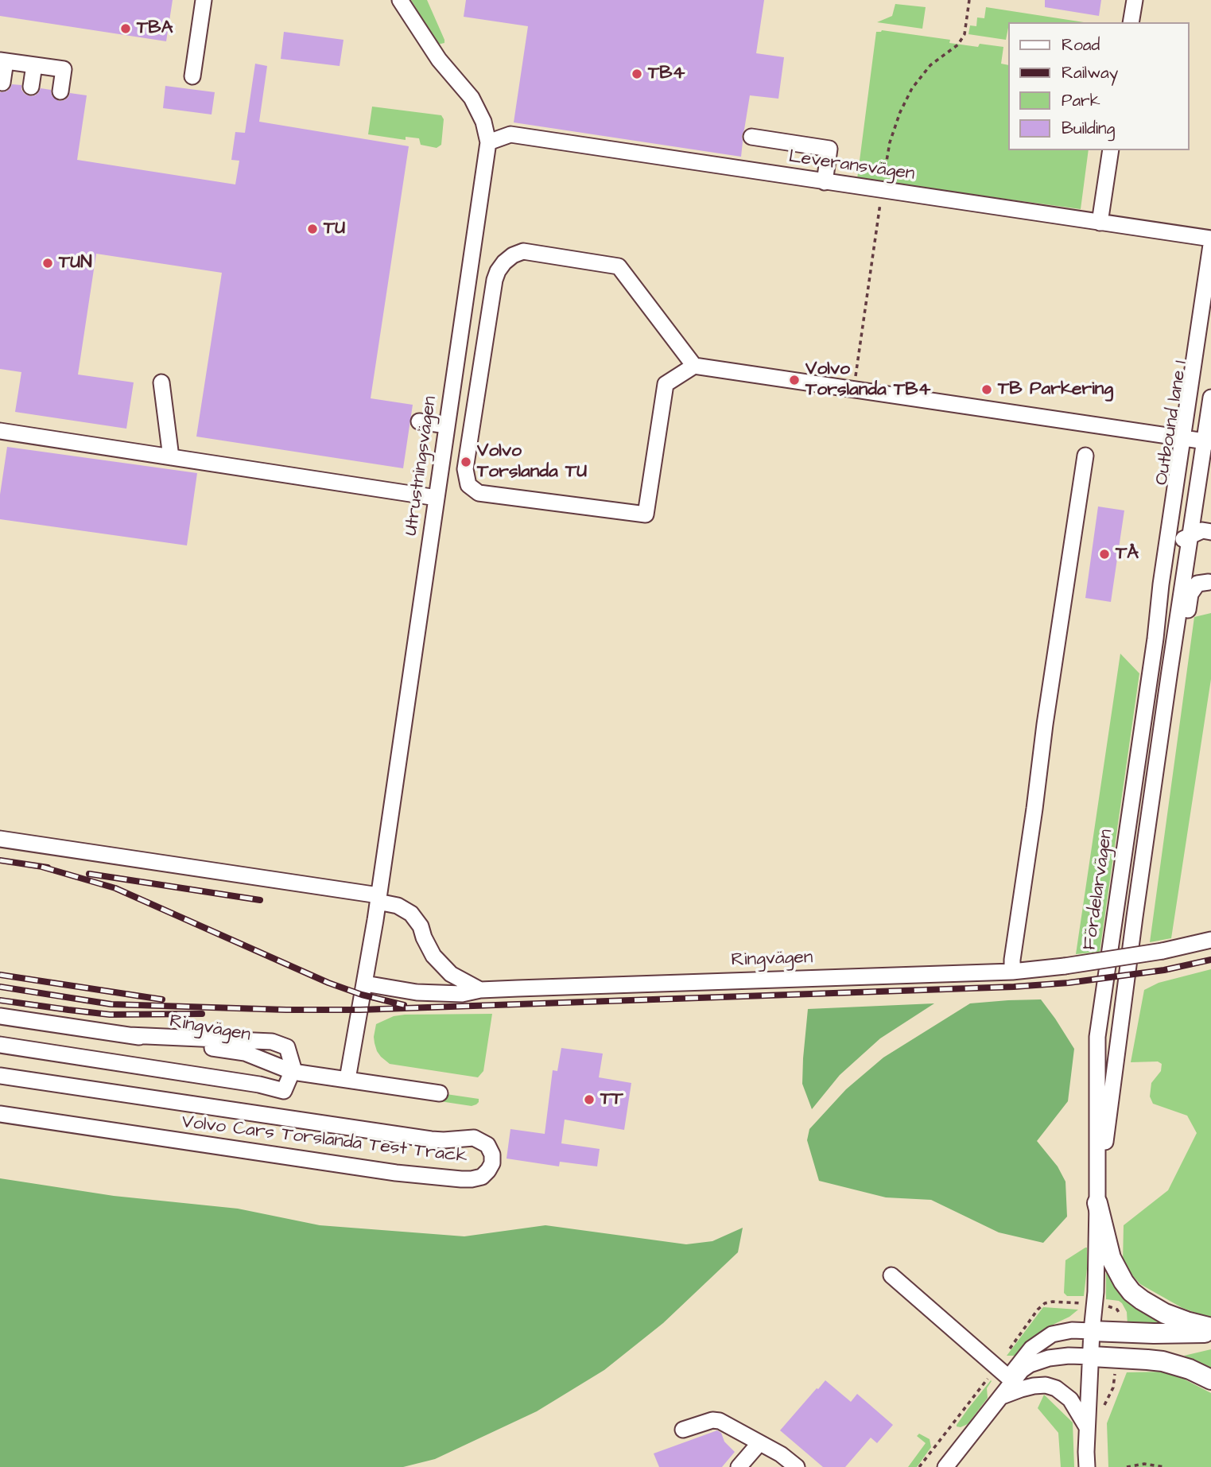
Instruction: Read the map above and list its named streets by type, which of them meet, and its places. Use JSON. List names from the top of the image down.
{
  "streets": {
    "street": [
      "Leveransvägen",
      "Outbound lane 1",
      "Utrustningsvägen",
      "Fördelarvägen",
      "Ringvägen",
      "Volvo Cars Torslanda Test Track"
    ]
  },
  "crossings": [
    ["Leveransvägen", "Utrustningsvägen"],
    ["Outbound lane 1", "Fördelarvägen"],
    ["Utrustningsvägen", "Ringvägen"]
  ],
  "places": [
    "TBA",
    "TB4",
    "TU",
    "TUN",
    "Volvo Torslanda TB4",
    "TB Parkering",
    "Volvo Torslanda TU",
    "TÅ",
    "TT"
  ],
  "legend": [
    "Road",
    "Railway",
    "Park",
    "Building"
  ]
}
